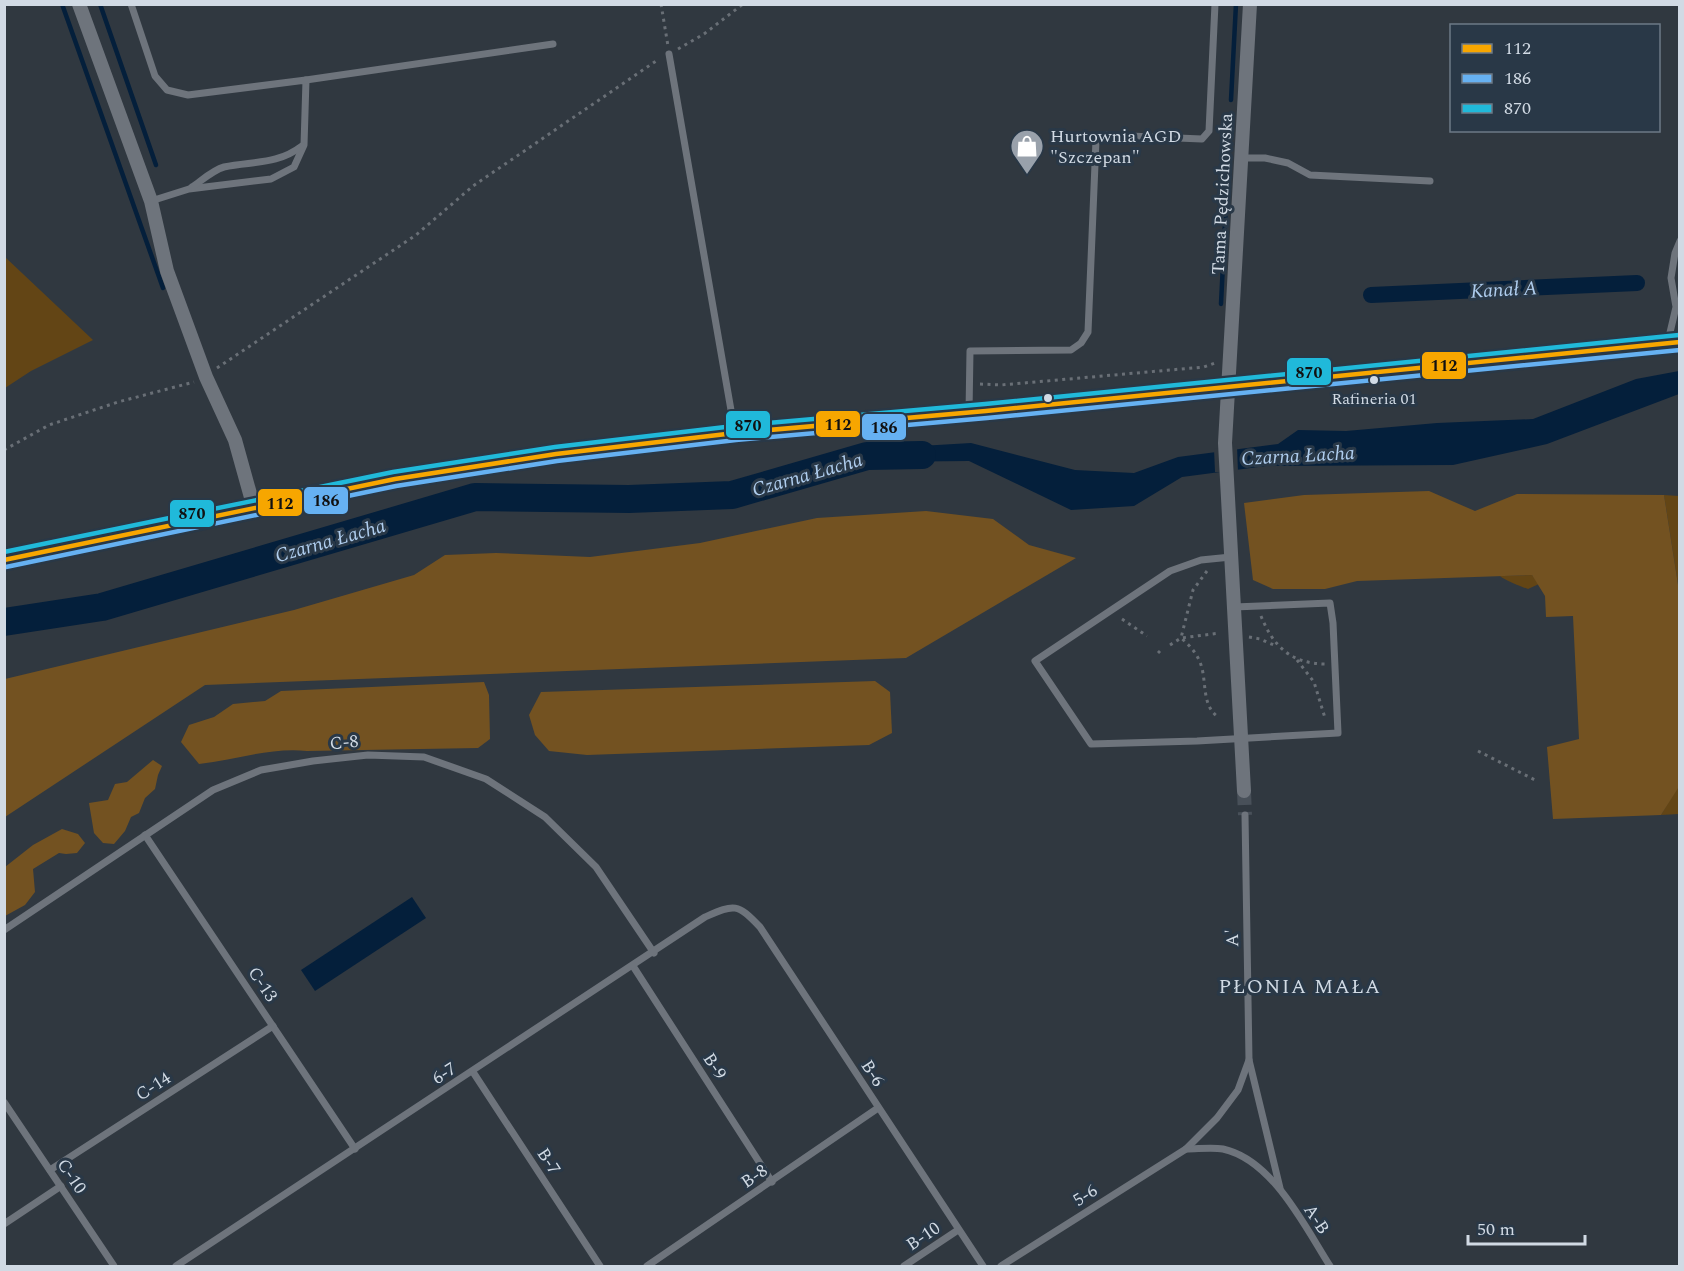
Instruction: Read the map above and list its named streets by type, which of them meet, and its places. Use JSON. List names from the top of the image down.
{
  "streets": {
    "street": ["Tama Pędzichowska"],
    "lane": [
      "C-8",
      "A'",
      "C-13",
      "B-9",
      "6-7",
      "B-6",
      "C-14",
      "B-7",
      "C-10",
      "B-8",
      "5-6",
      "A-B",
      "B-10"
    ]
  },
  "crossings": [
    ["C-8", "C-13"],
    ["C-8", "6-7"],
    ["A'", "5-6"],
    ["A'", "A-B"],
    ["C-13", "6-7"],
    ["C-13", "C-14"],
    ["B-9", "6-7"],
    ["B-9", "B-8"],
    ["6-7", "B-6"],
    ["6-7", "B-7"],
    ["B-6", "B-8"],
    ["B-6", "B-10"],
    ["C-14", "C-10"]
  ],
  "districts": ["PŁONIA MAŁA"],
  "water": ["Kanał A", "Czarna Łacha"],
  "places": {
    "shop": ["Hurtownia AGD \"Szczepan\""],
    "other": ["Rafineria 01"]
  },
  "lines": ["transit line 870", "transit line 112", "transit line 186"],
  "legend": ["112", "186", "870"],
  "scale_bar": "50 m"
}
